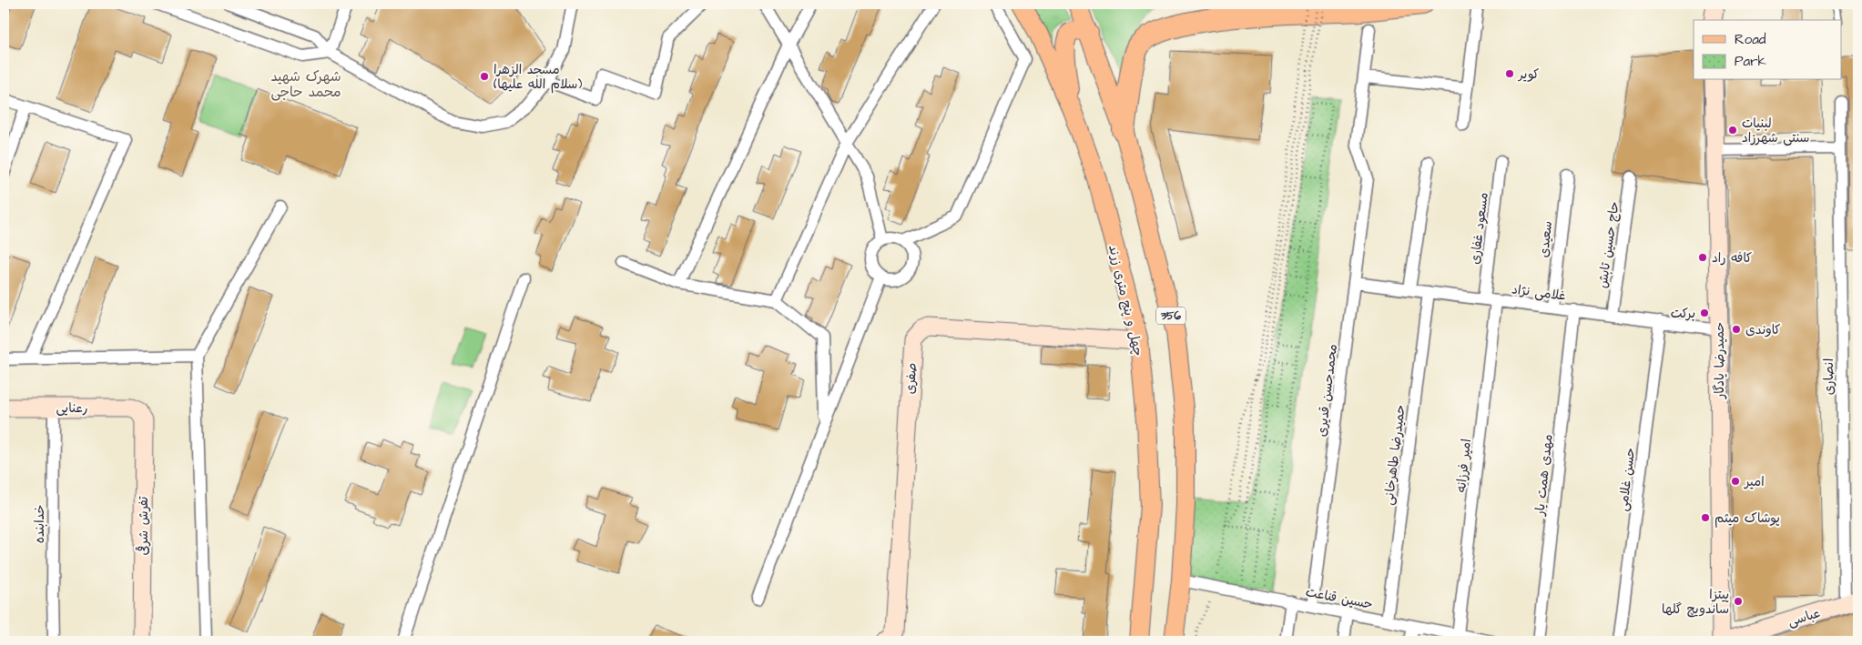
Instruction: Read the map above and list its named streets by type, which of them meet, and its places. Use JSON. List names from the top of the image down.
{
  "streets": {
    "main road": ["چهل و پنج متری زرند", "356"],
    "street": [
      "مسعود غفاری",
      "سعيدی",
      "حاج حسین تابش",
      "غلامی نژاد",
      "حمیدرضا یادگار",
      "انصاری",
      "صفری",
      "محمدحسن قدیری",
      "رعنایی",
      "حمیدرضا طاهرخانی",
      "امیر فرزانه",
      "مهدی همت یار",
      "حسن غلامی",
      "خدابنده",
      "تفرش شرقی",
      "حسین قناعت",
      "عباسی"
    ]
  },
  "crossings": [
    ["مسعود غفاری", "غلامی نژاد"],
    ["سعيدی", "غلامی نژاد"],
    ["حاج حسین تابش", "غلامی نژاد"],
    ["غلامی نژاد", "حمیدرضا یادگار"],
    ["غلامی نژاد", "محمدحسن قدیری"],
    ["غلامی نژاد", "حمیدرضا طاهرخانی"],
    ["غلامی نژاد", "امیر فرزانه"],
    ["غلامی نژاد", "مهدی همت یار"],
    ["غلامی نژاد", "حسن غلامی"],
    ["چهل و پنج متری زرند", "صفری"],
    ["356", "حسین قناعت"],
    ["حمیدرضا یادگار", "عباسی"],
    ["انصاری", "عباسی"],
    ["محمدحسن قدیری", "حسین قناعت"],
    ["رعنایی", "خدابنده"],
    ["رعنایی", "تفرش شرقی"],
    ["حمیدرضا طاهرخانی", "حسین قناعت"],
    ["امیر فرزانه", "حسین قناعت"]
  ],
  "districts": ["شهرک شهید محمد حاجی"],
  "places": [
    "کویر",
    "مسجد الزهرا (سلام الله علیها)",
    "لبنیات سنتی شهرزاد",
    "کافه راد",
    "برکت",
    "کاوندی",
    "امیر",
    "پوشاک میثم",
    "پیتزا ساندویچ گلها"
  ],
  "legend": ["Road", "Park"]
}
